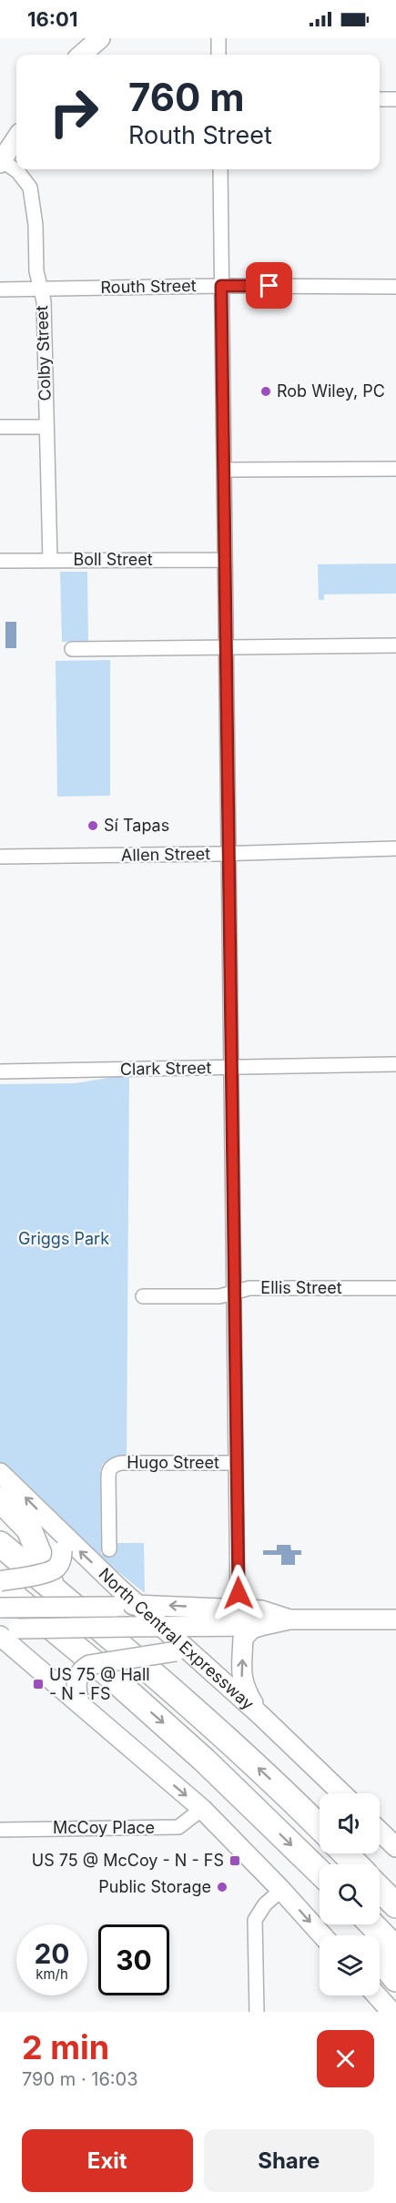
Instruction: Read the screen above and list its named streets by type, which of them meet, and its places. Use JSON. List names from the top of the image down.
{
  "streets": {
    "main road": ["North Central Expressway"],
    "street": [
      "Routh Street",
      "Colby Street",
      "Boll Street",
      "Allen Street",
      "Clark Street",
      "Ellis Street",
      "Hugo Street",
      "McCoy Place"
    ]
  },
  "crossings": [
    ["Routh Street", "Colby Street"],
    ["Colby Street", "Boll Street"]
  ],
  "parks": ["Griggs Park"],
  "places": {
    "other": ["Rob Wiley, PC", "Sí Tapas", "Public Storage"],
    "transit": ["US 75 @ Hall - N - FS", "US 75 @ McCoy - N - FS"]
  },
  "page": {
    "status": "16:01",
    "turn": ["760 m", "Routh Street"],
    "speed": "20 km/h",
    "limit": "30",
    "heading": ["2 min", "790 m · 16:03"],
    "buttons": ["Exit", "Share"]
  }
}
